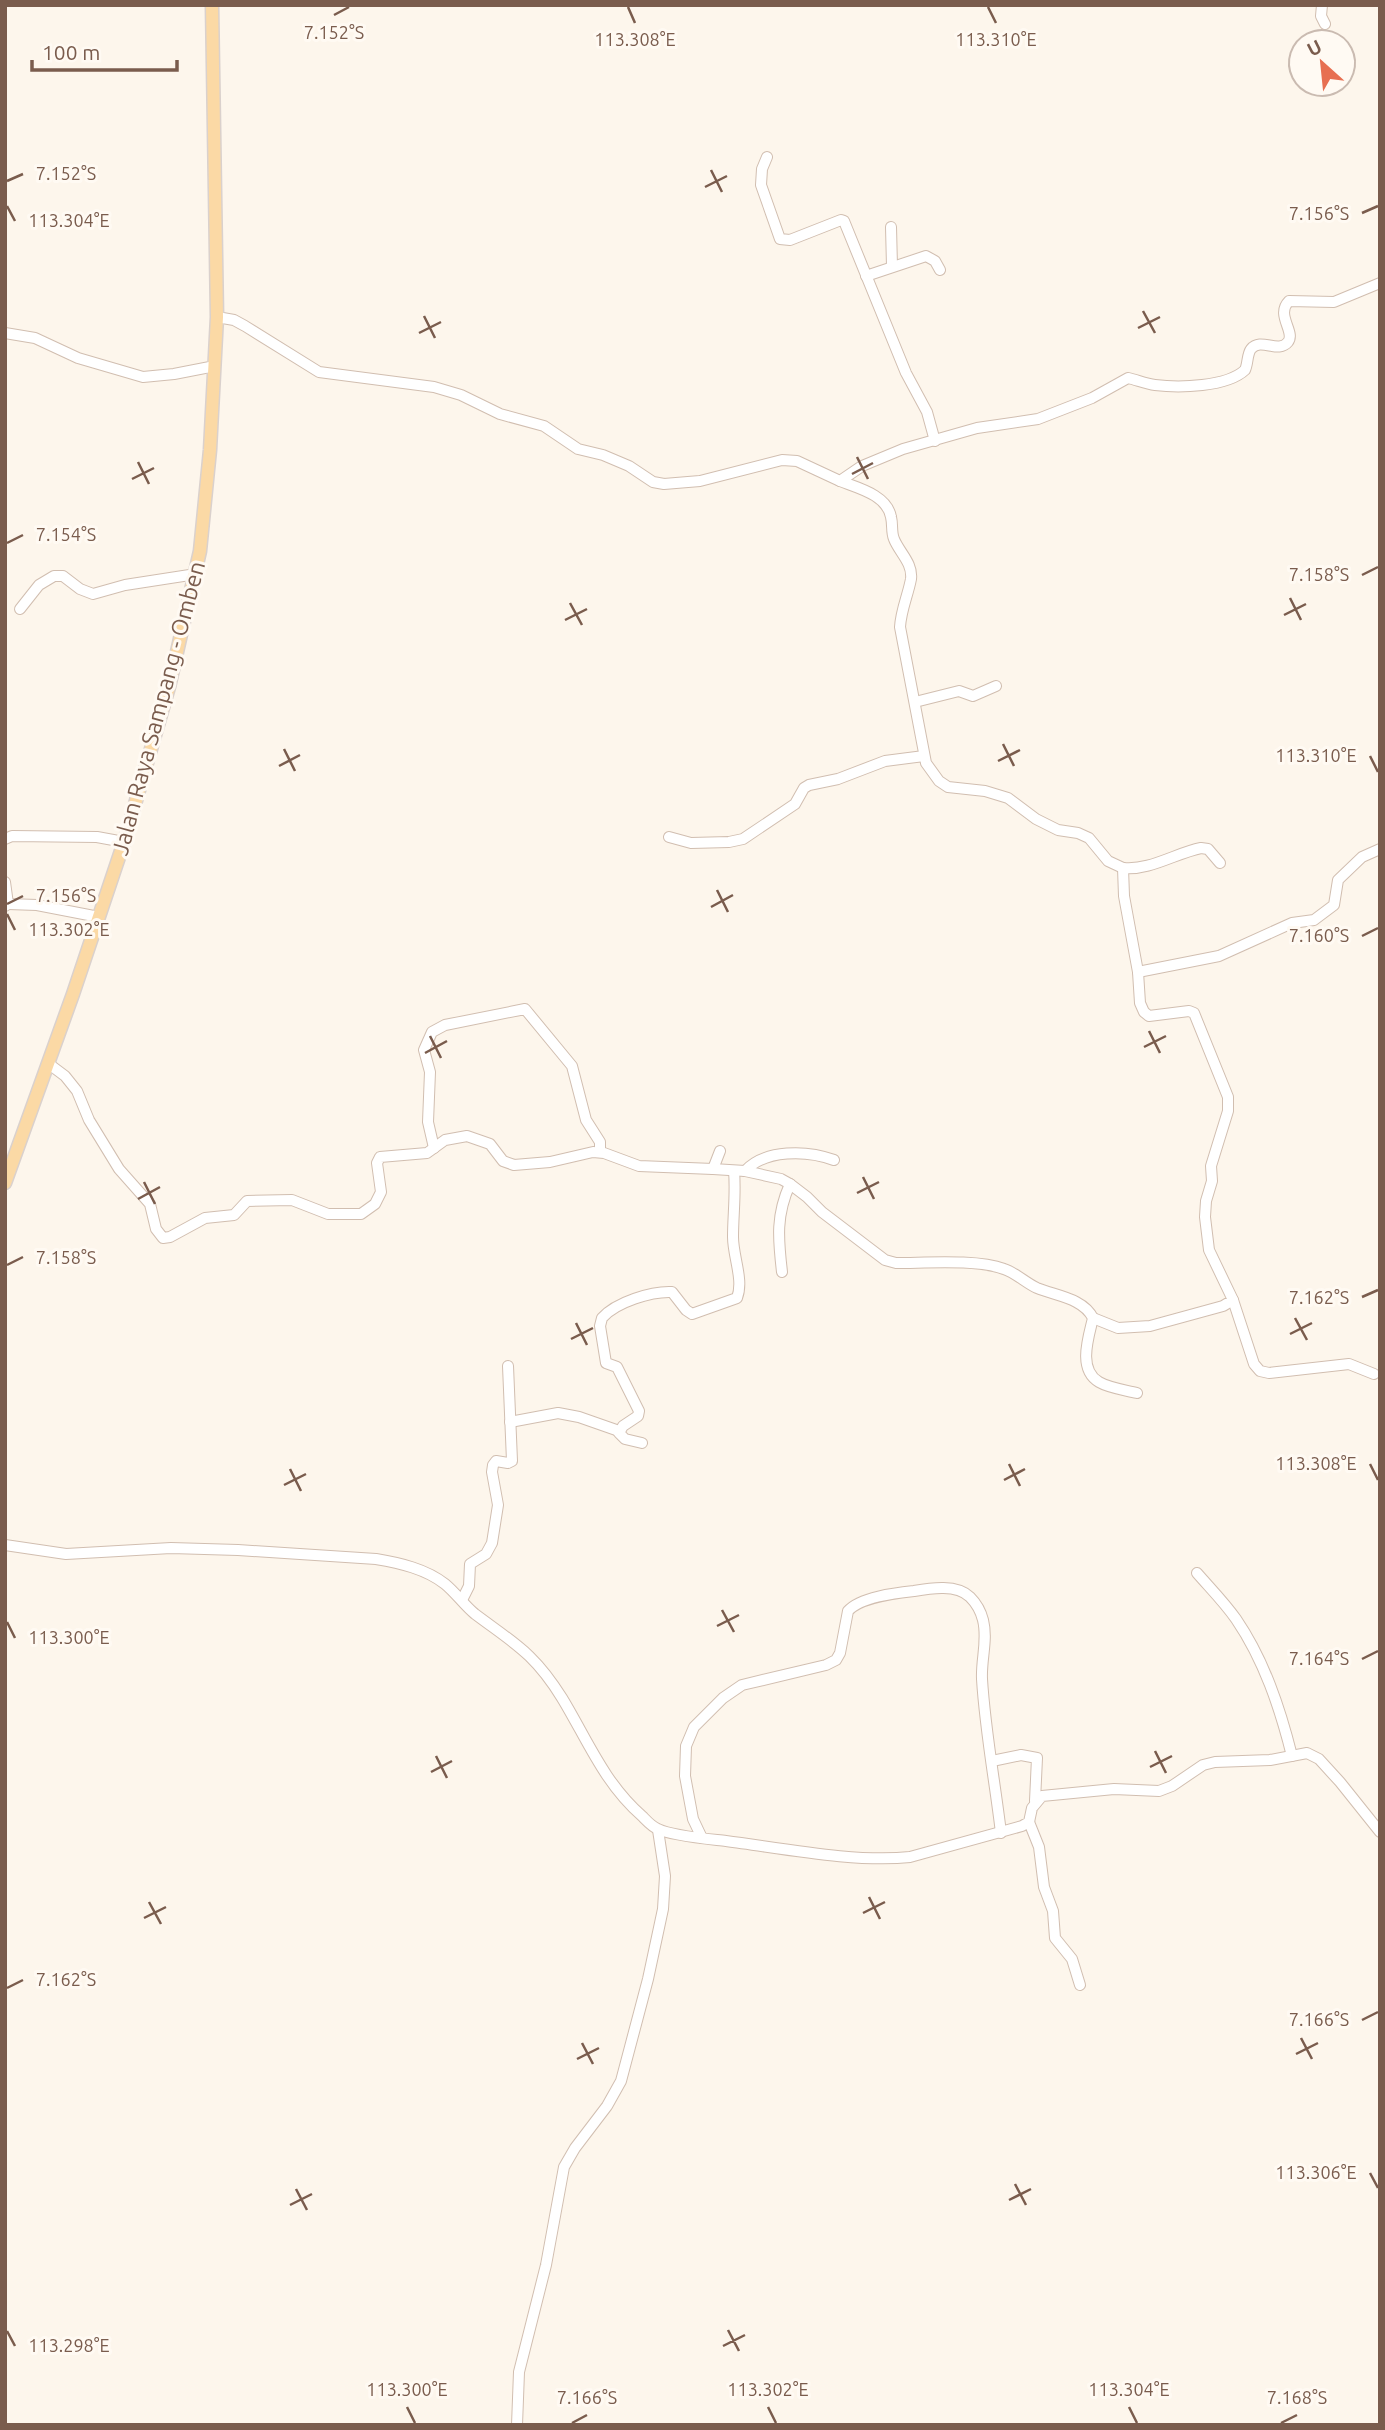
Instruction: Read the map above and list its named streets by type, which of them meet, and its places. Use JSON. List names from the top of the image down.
{
  "streets": {
    "main road": ["Jalan Raya Sampang - Omben"]
  },
  "scale_bar": "100 m",
  "north": "top left",
  "coordinates": [
    "7.152°S",
    "113.308°E",
    "113.310°E",
    "7.156°S",
    "113.304°E",
    "7.154°S",
    "7.158°S",
    "113.302°E",
    "7.160°S",
    "7.162°S",
    "113.300°E",
    "7.164°S",
    "7.166°S",
    "113.306°E",
    "113.298°E",
    "7.168°S"
  ]
}
